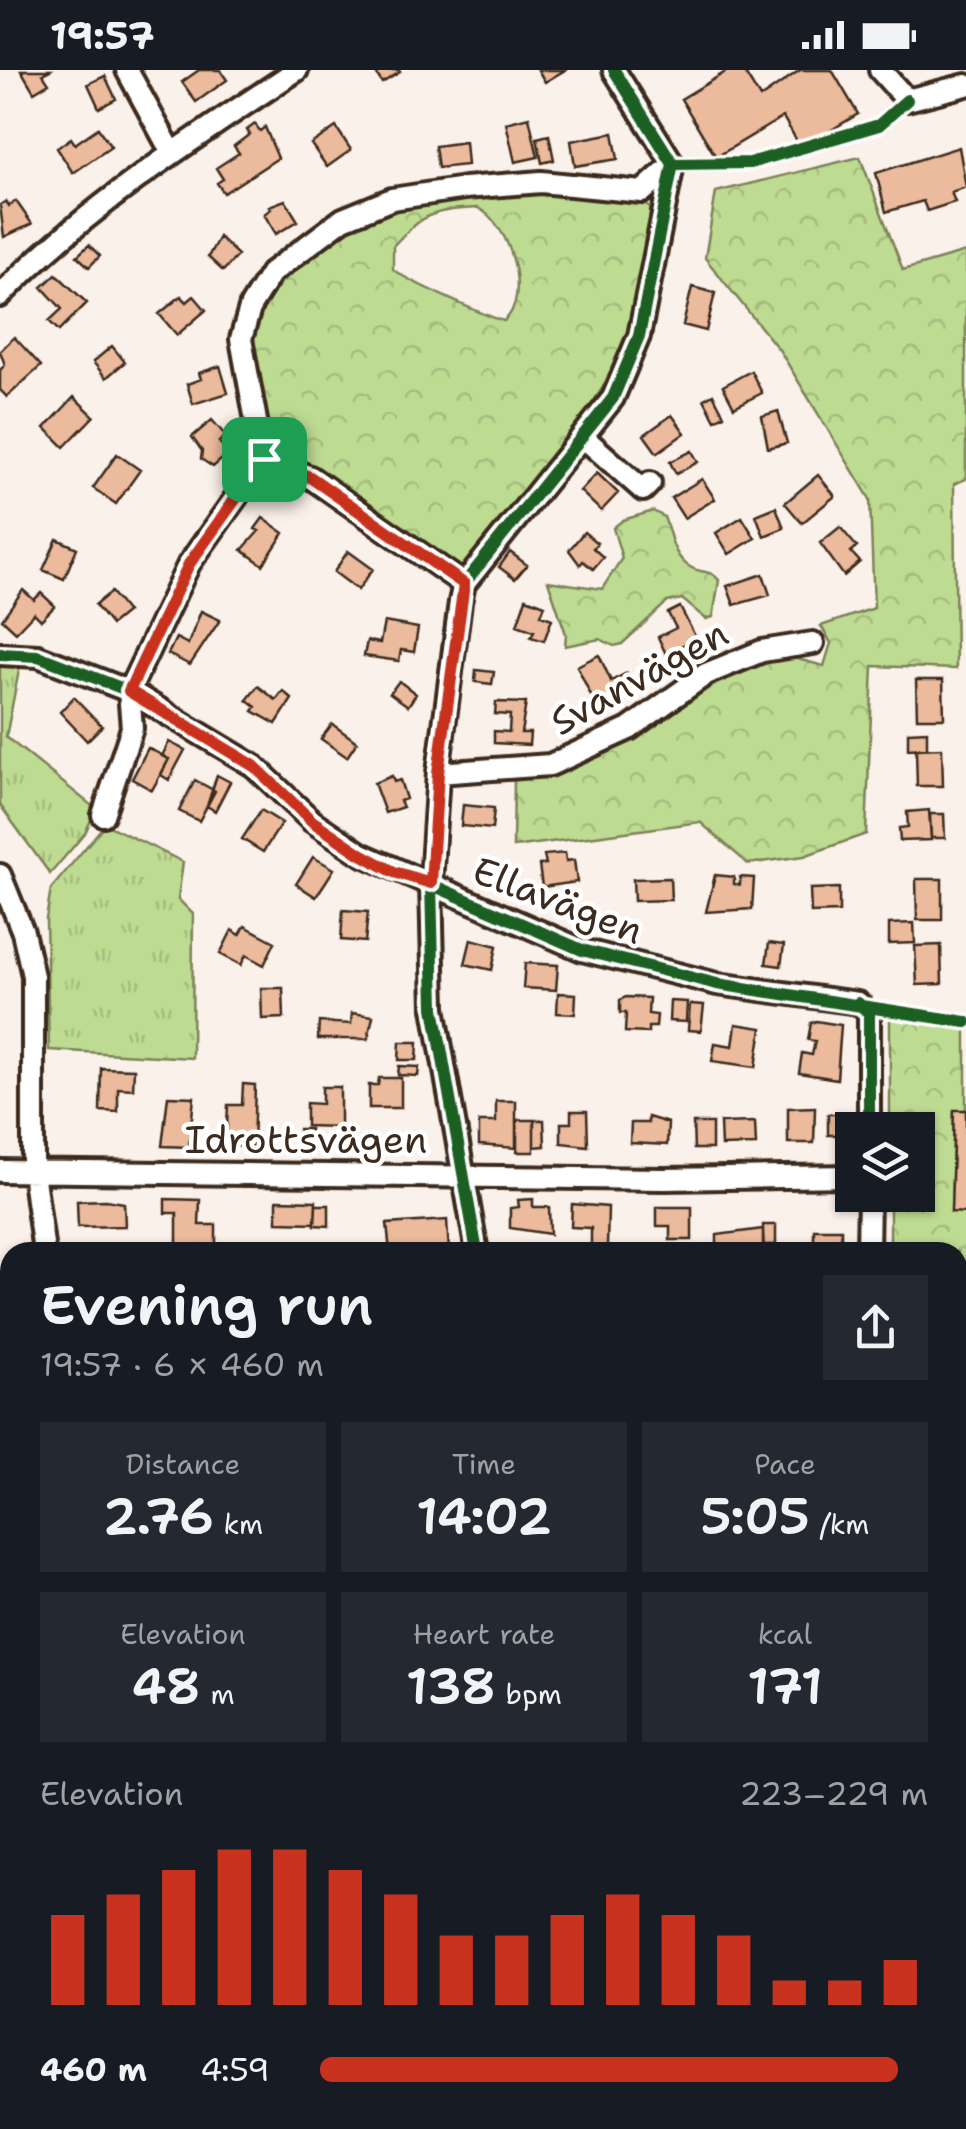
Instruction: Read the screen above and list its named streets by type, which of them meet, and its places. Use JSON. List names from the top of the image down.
{
  "streets": {
    "street": ["Svanvägen", "Ellavägen", "Idrottsvägen"]
  },
  "page": {
    "status": "19:57",
    "heading": ["Evening run", "19:57 · 6 × 460 m"],
    "stats": [
      ["Distance", "2.76 km"],
      ["Time", "14:02"],
      ["Pace", "5:05 /km"],
      ["Elevation", "48 m"],
      ["Heart rate", "138 bpm"],
      ["kcal", "171"]
    ],
    "chart": ["Elevation", "223–229 m"],
    "list": [
      {
        "name": "460 m",
        "note": "4:59"
      }
    ]
  }
}
